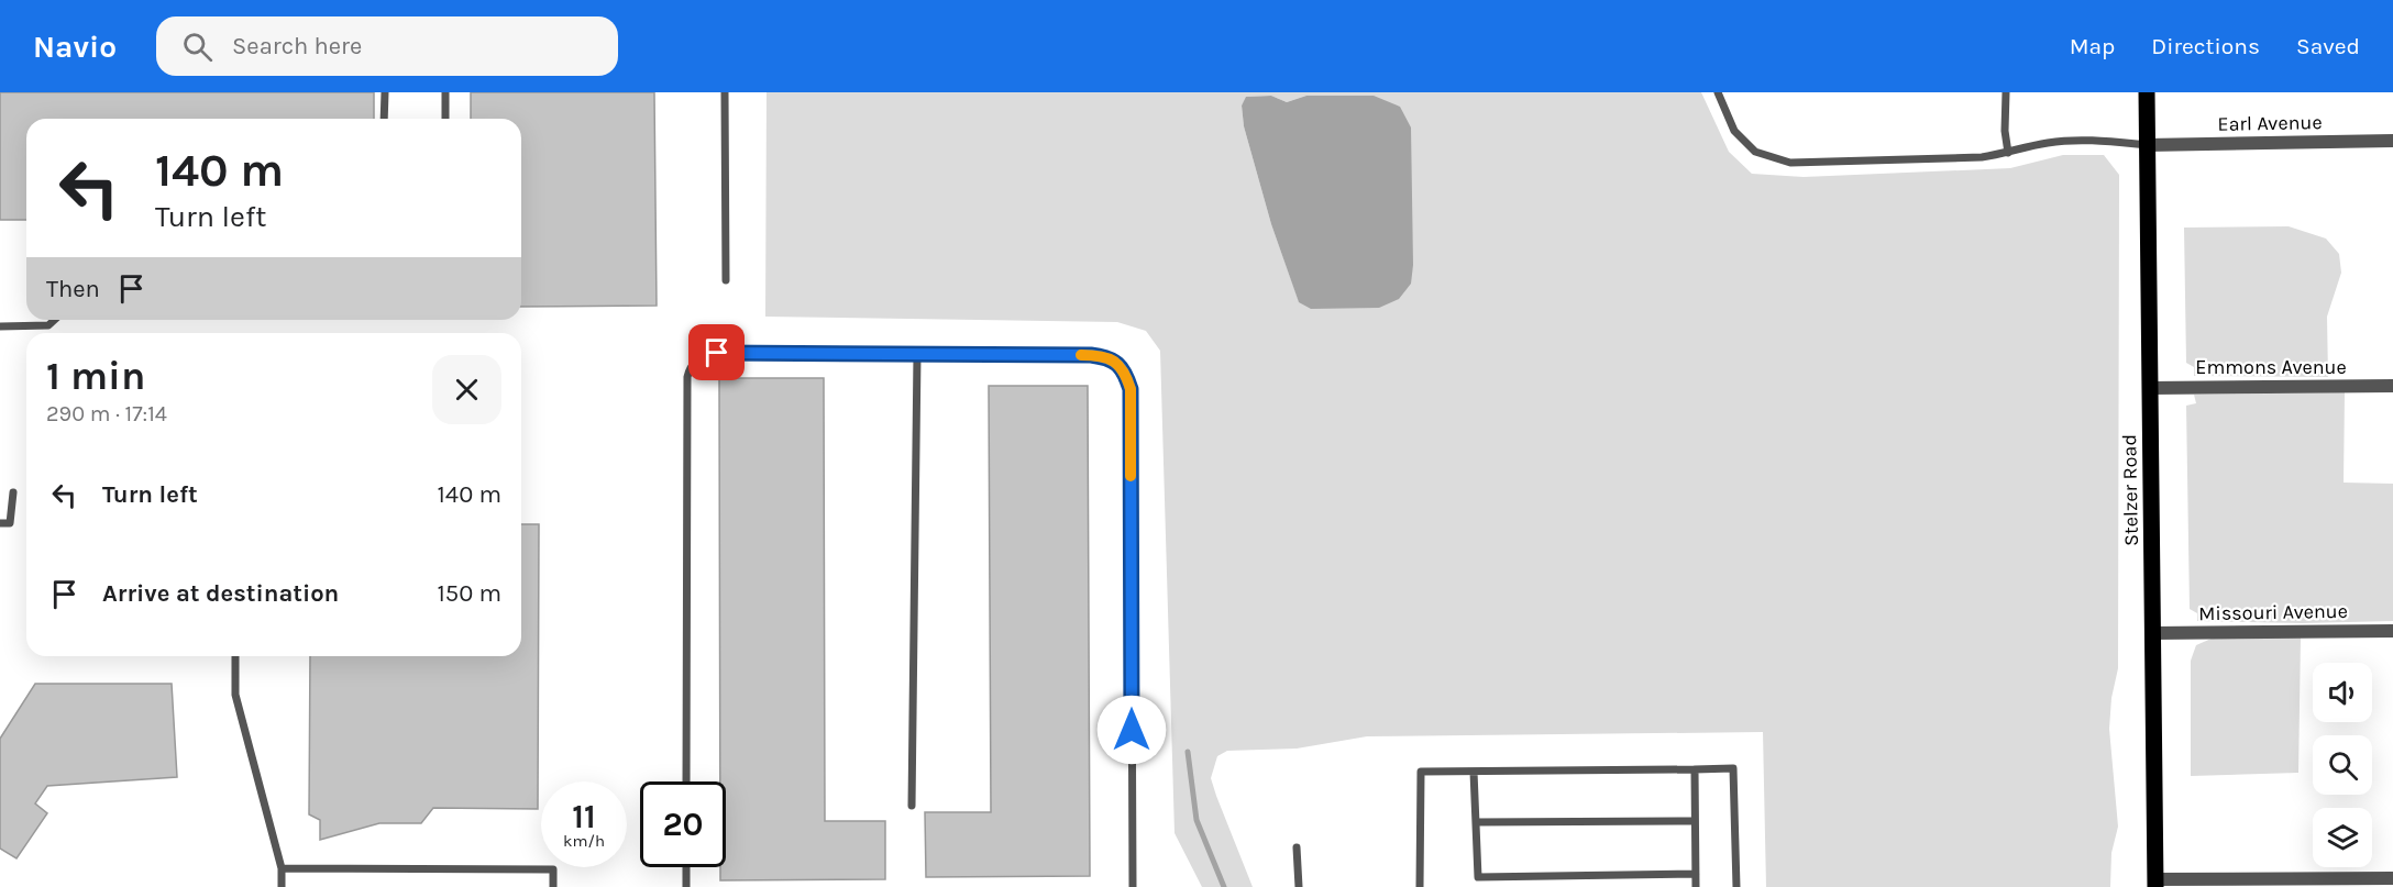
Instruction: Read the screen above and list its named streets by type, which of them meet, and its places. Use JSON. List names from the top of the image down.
{
  "streets": {
    "main road": ["Stelzer Road"],
    "street": ["Earl Avenue", "Emmons Avenue", "Missouri Avenue"]
  },
  "crossings": [
    ["Earl Avenue", "Stelzer Road"],
    ["Emmons Avenue", "Stelzer Road"],
    ["Stelzer Road", "Missouri Avenue"]
  ],
  "page": {
    "header": "Navio",
    "search": "Search here",
    "nav": ["Map", "Directions", "Saved"],
    "turn": ["140 m", "Turn left"],
    "then": "Then",
    "heading": ["1 min", "290 m · 17:14"],
    "list": [
      {
        "name": "Turn left",
        "value": "140 m"
      },
      {
        "name": "Arrive at destination",
        "value": "150 m"
      }
    ],
    "speed": "11 km/h",
    "limit": "20"
  }
}
